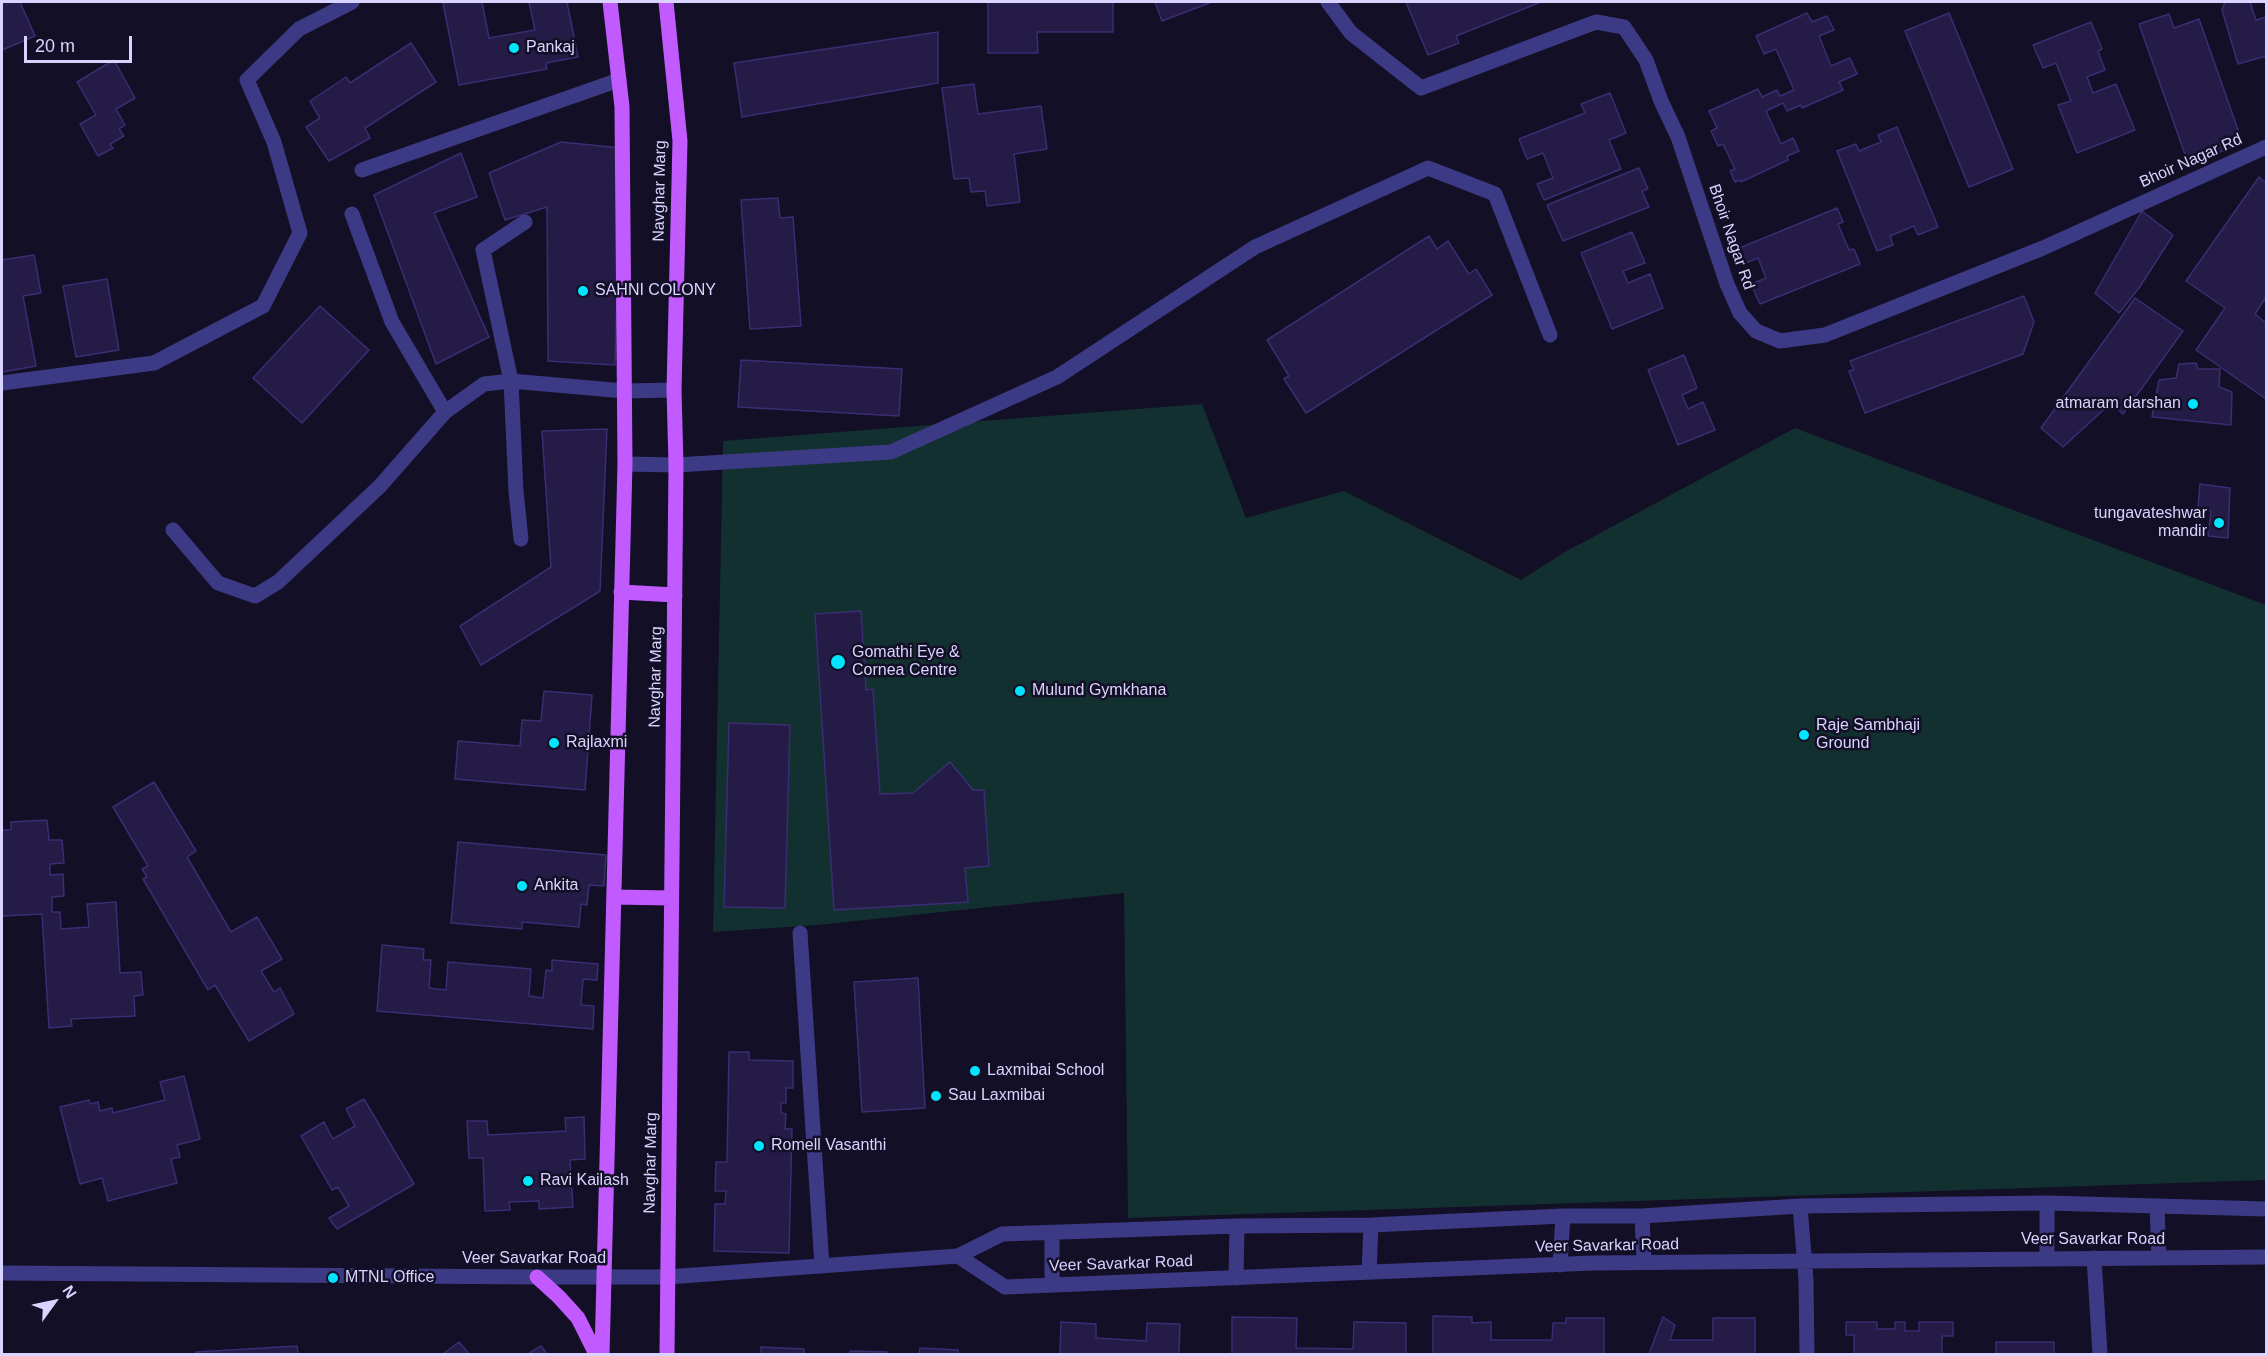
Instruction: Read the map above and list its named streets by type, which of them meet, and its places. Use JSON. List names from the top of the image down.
{
  "streets": {
    "main road": ["Navghar Marg"],
    "street": ["Bhoir Nagar Rd", "Veer Savarkar Road"]
  },
  "crossings": [
    ["Navghar Marg", "Veer Savarkar Road"]
  ],
  "places": [
    "Pankaj",
    "SAHNI COLONY",
    "atmaram darshan",
    "tungavateshwar mandir",
    "Gomathi Eye & Cornea Centre",
    "Mulund Gymkhana",
    "Raje Sambhaji Ground",
    "Rajlaxmi",
    "Ankita",
    "Laxmibai School",
    "Sau Laxmibai",
    "Romell Vasanthi",
    "Ravi Kailash",
    "MTNL Office"
  ],
  "scale_bar": "20 m",
  "north": "top right"
}
